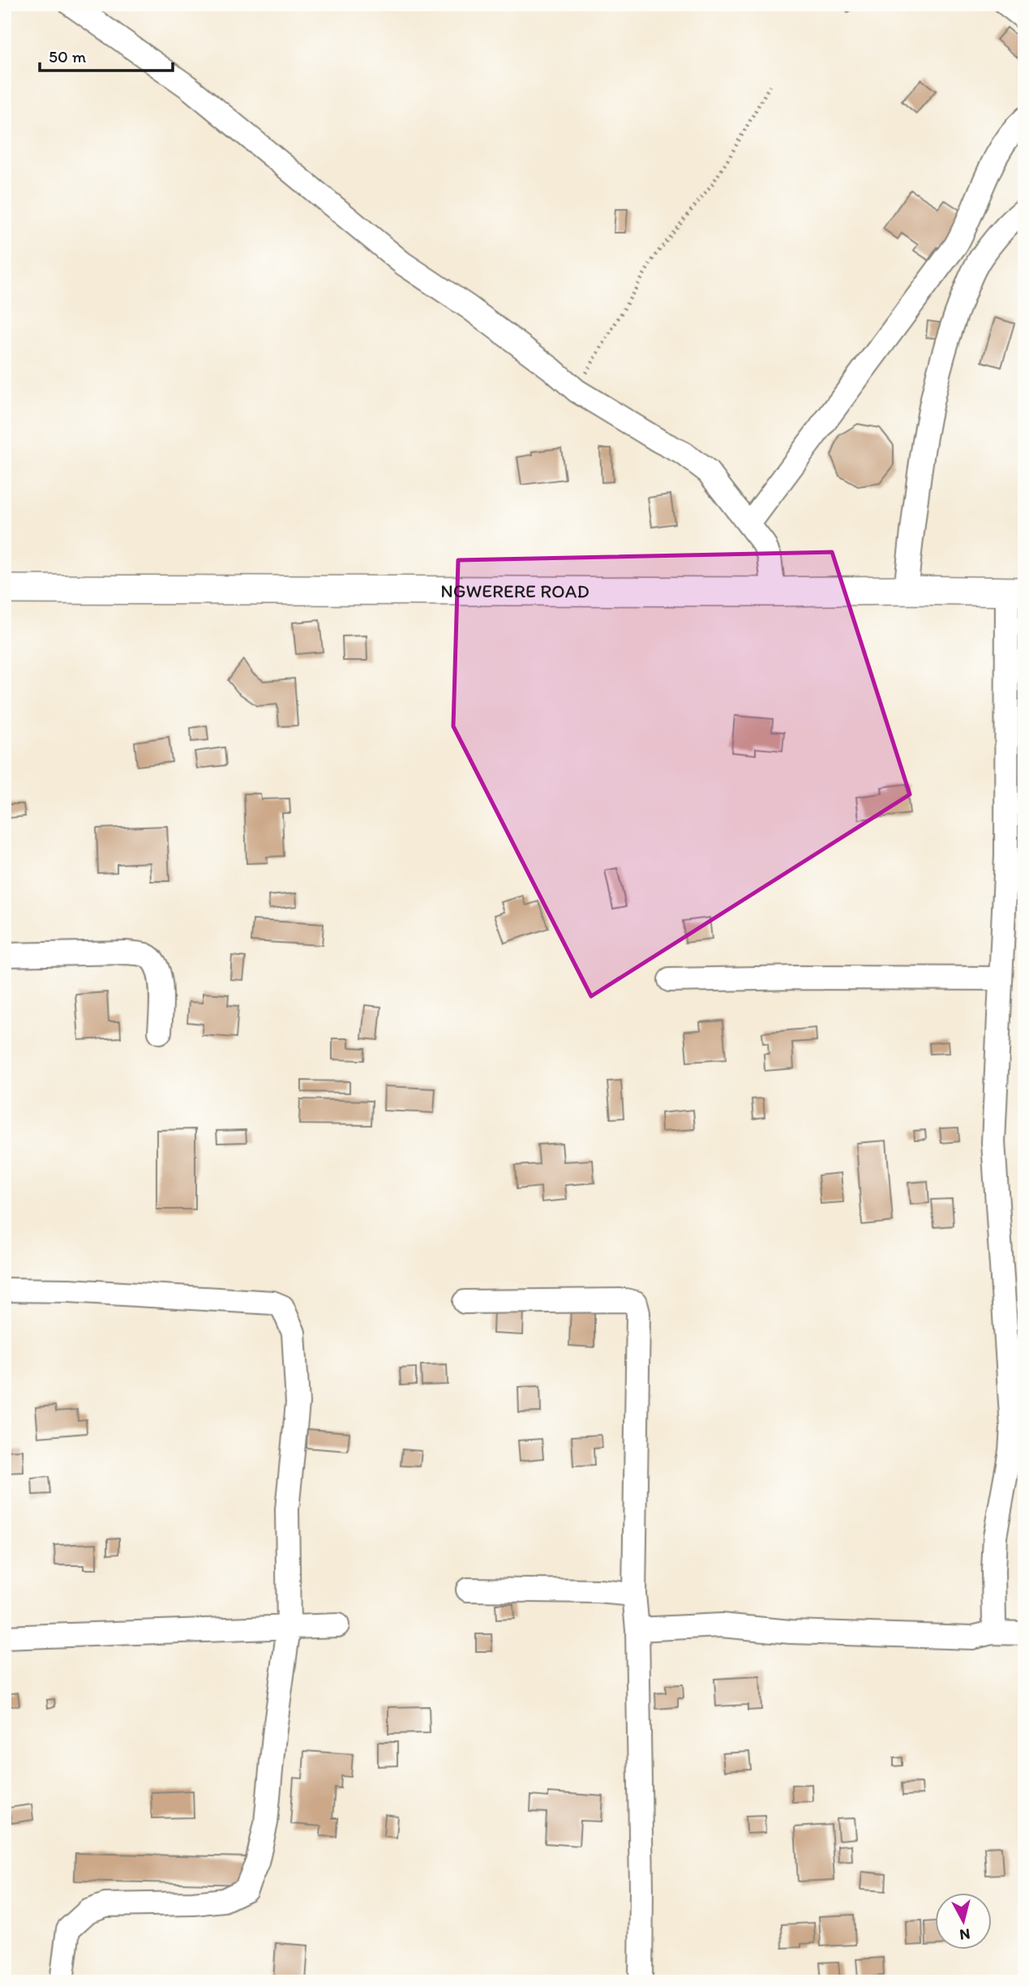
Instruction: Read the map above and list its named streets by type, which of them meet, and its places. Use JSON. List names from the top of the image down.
{
  "streets": {
    "main road": ["NGWERERE ROAD"]
  },
  "scale_bar": "50 m",
  "north": "bottom"
}
